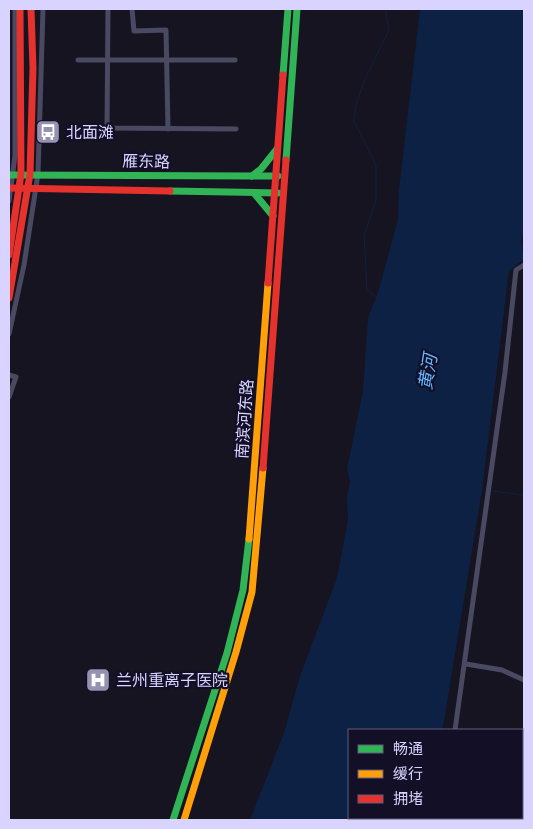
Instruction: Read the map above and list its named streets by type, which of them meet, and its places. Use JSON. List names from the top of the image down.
{
  "streets": {
    "main road": ["雁东路", "南滨河东路"]
  },
  "crossings": [
    ["雁东路", "南滨河东路"]
  ],
  "water": ["黄河"],
  "places": {
    "bus stop": ["北面滩"],
    "hospital": ["兰州重离子医院"]
  },
  "legend": ["畅通", "缓行", "拥堵"]
}
